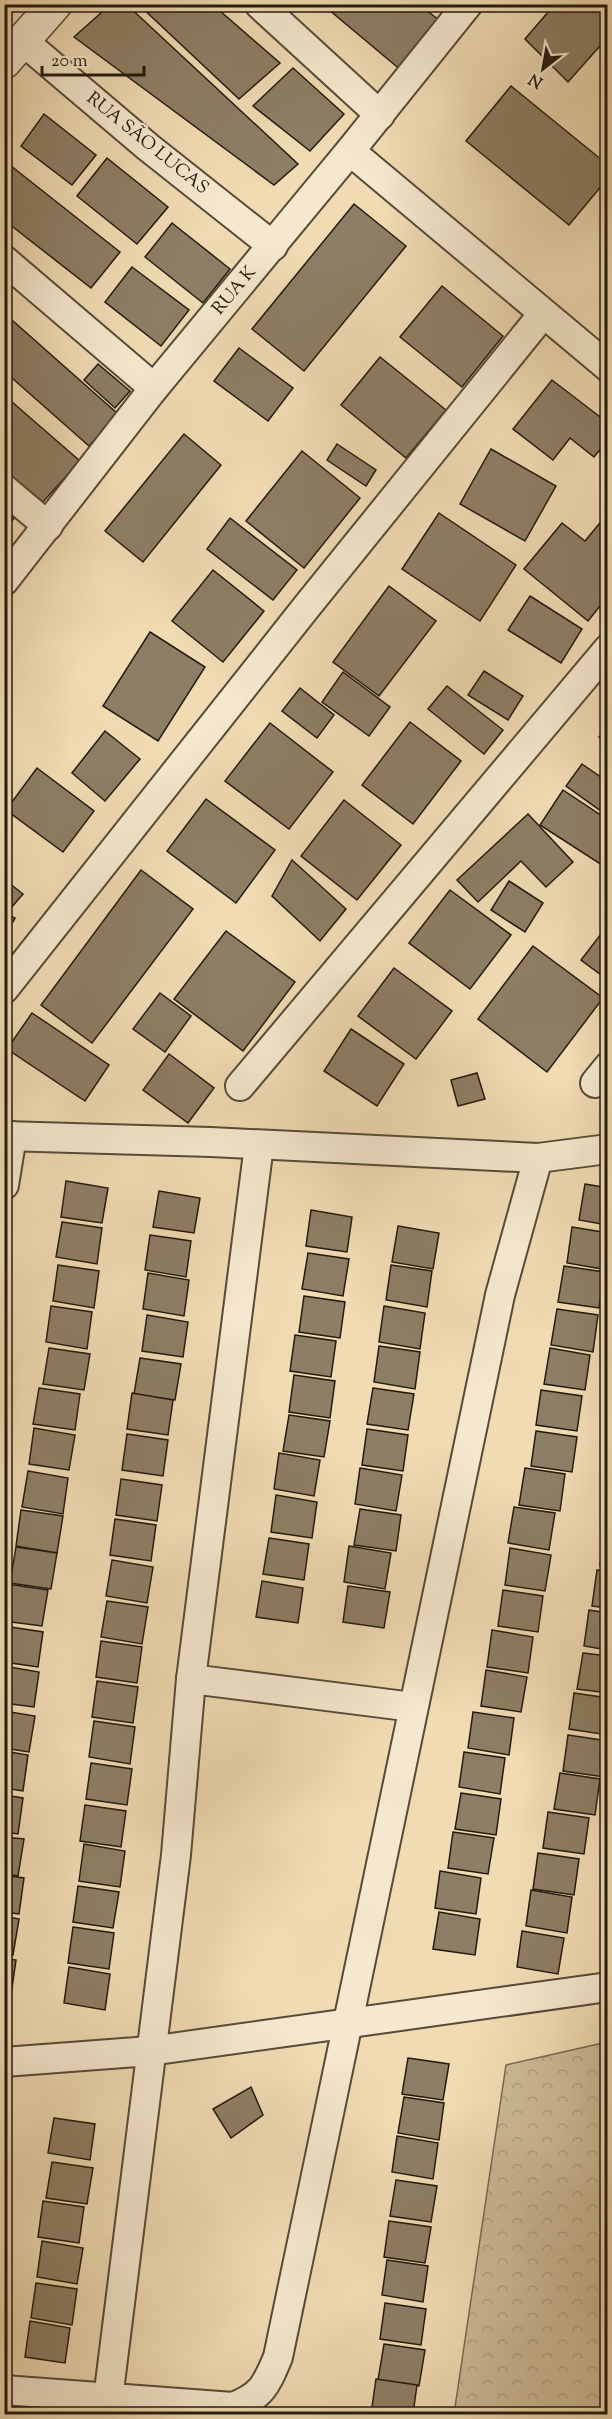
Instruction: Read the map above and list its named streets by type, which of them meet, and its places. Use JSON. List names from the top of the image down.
{
  "streets": {
    "street": ["RUA SÃO LUCAS", "RUA K"]
  },
  "crossings": [
    ["RUA SÃO LUCAS", "RUA K"]
  ],
  "scale_bar": "20 m",
  "north": "bottom left"
}
